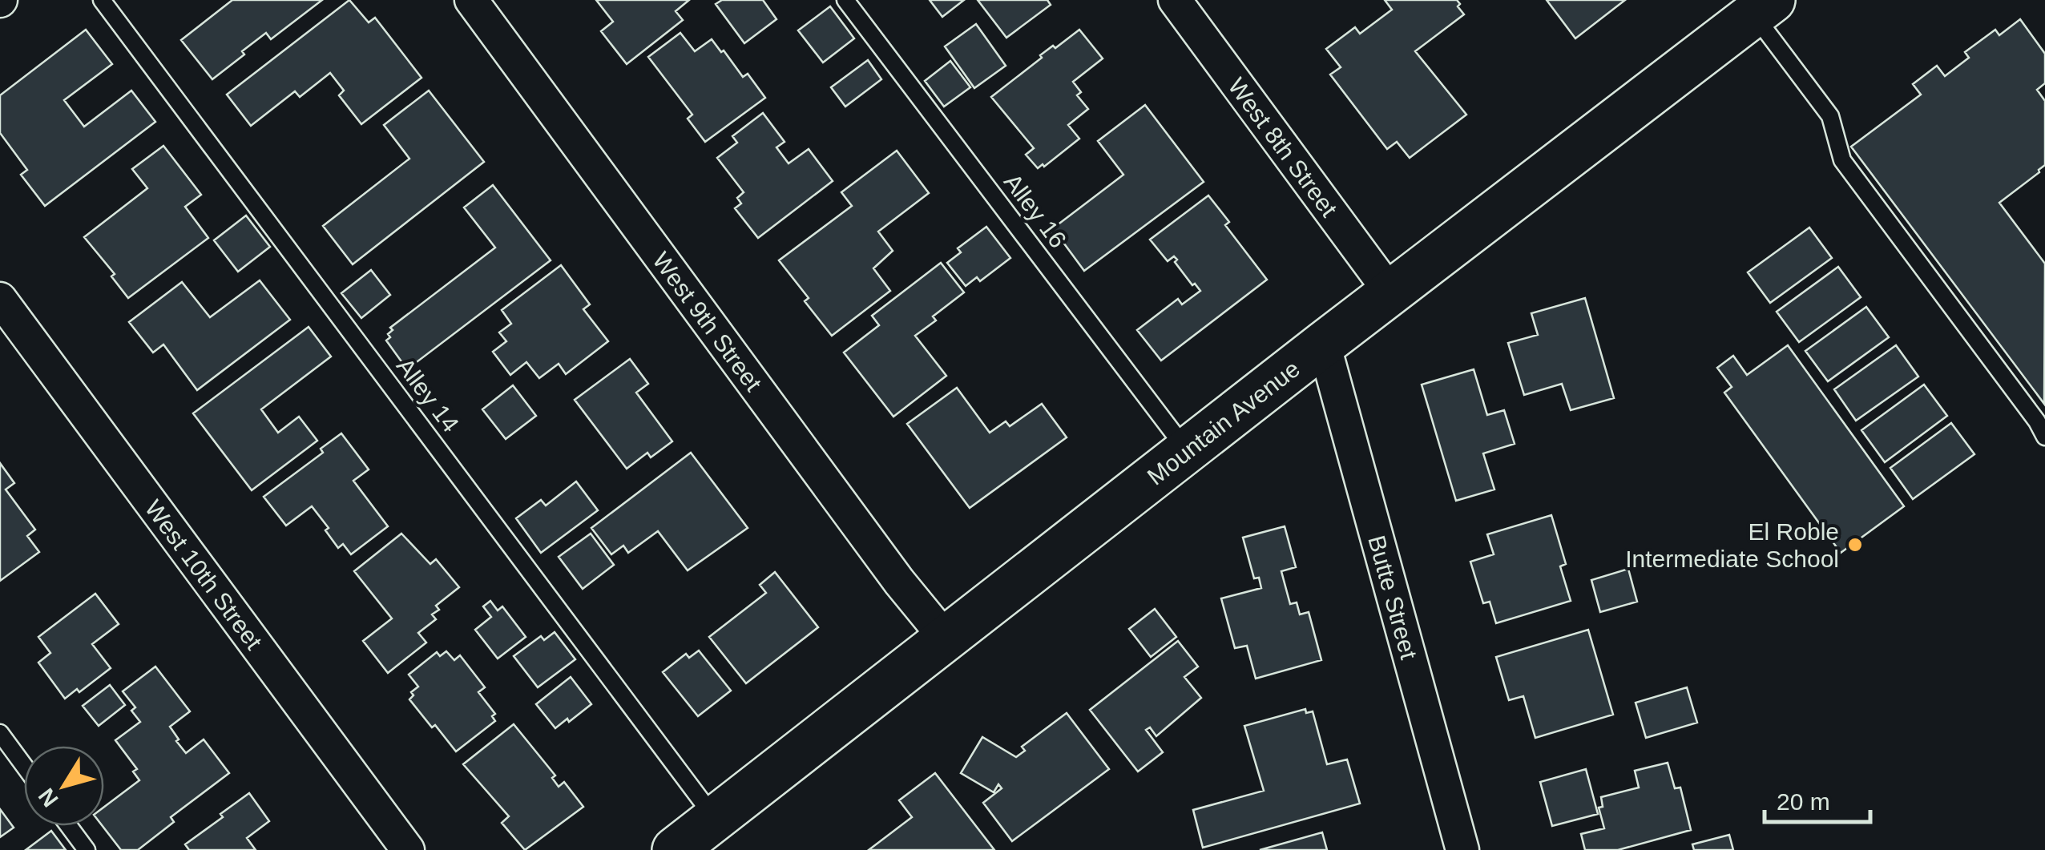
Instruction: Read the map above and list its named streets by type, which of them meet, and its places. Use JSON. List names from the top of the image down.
{
  "streets": {
    "main road": ["Mountain Avenue"],
    "street": [
      "West 8th Street",
      "West 9th Street",
      "West 10th Street",
      "Butte Street"
    ],
    "lane": ["Alley 16", "Alley 14"]
  },
  "crossings": [
    ["West 8th Street", "Mountain Avenue"],
    ["Alley 16", "Mountain Avenue"],
    ["West 9th Street", "Mountain Avenue"],
    ["Alley 14", "Mountain Avenue"],
    ["Mountain Avenue", "Butte Street"]
  ],
  "places": ["El Roble Intermediate School"],
  "scale_bar": "20 m",
  "north": "bottom left"
}
